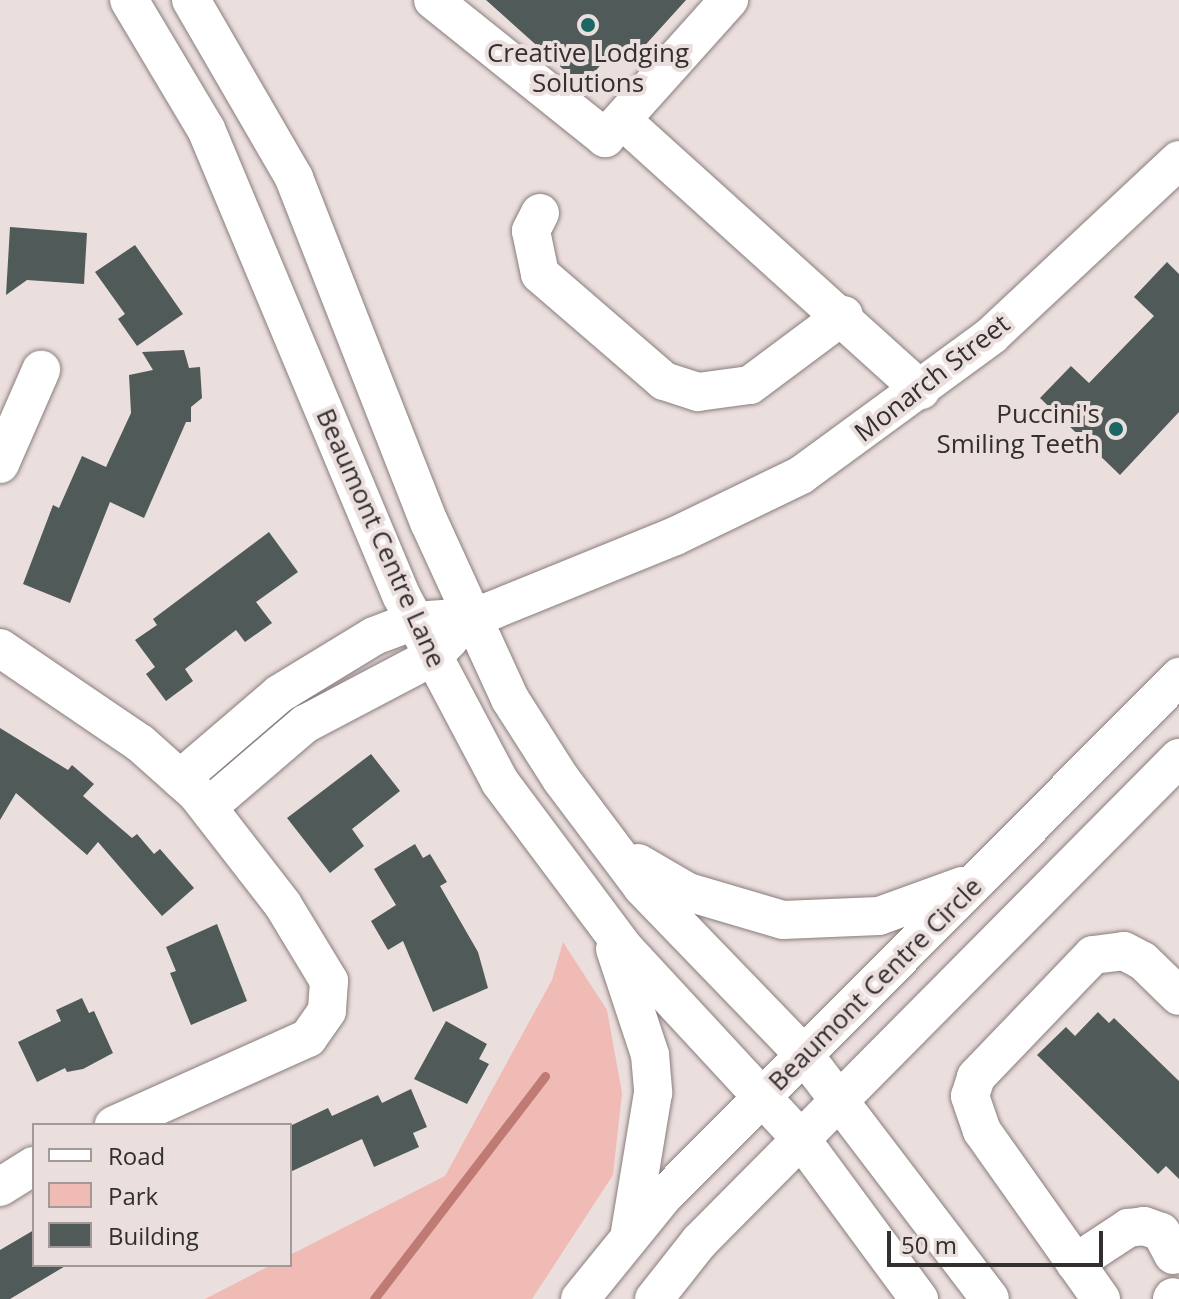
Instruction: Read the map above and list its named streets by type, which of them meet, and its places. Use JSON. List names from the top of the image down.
{
  "streets": {
    "street": ["Monarch Street", "Beaumont Centre Lane", "Beaumont Centre Circle"]
  },
  "crossings": [
    ["Monarch Street", "Beaumont Centre Lane"],
    ["Beaumont Centre Lane", "Beaumont Centre Circle"]
  ],
  "places": ["Creative Lodging Solutions", "Puccini's Smiling Teeth"],
  "legend": ["Road", "Park", "Building"],
  "scale_bar": "50 m"
}
